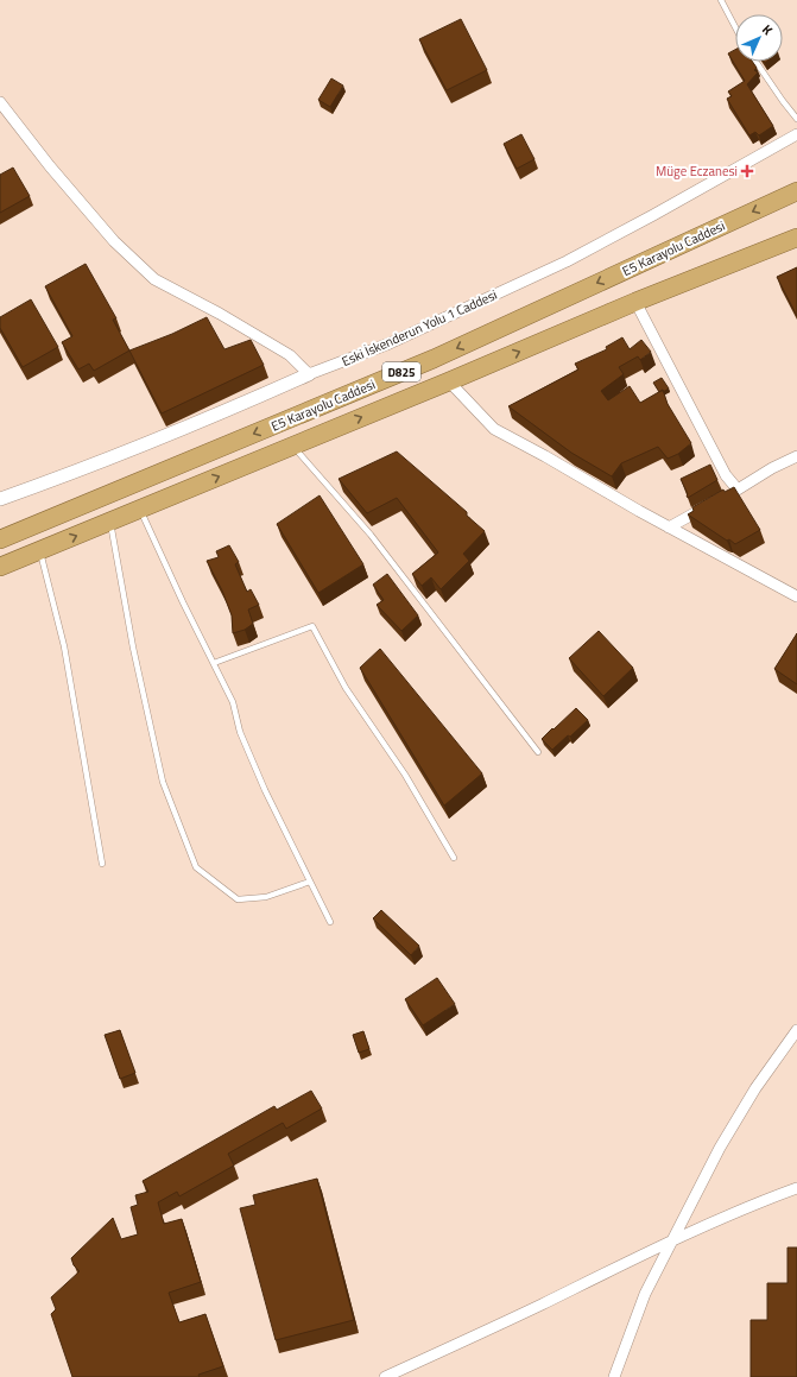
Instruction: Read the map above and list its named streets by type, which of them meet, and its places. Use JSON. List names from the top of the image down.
{
  "streets": {
    "highway": ["E5 Karayolu Caddesi", "D825"],
    "street": ["Eski İskenderun Yolu 1 Caddesi"]
  },
  "places": {
    "health": ["Müge Eczanesi"]
  },
  "north": "top right"
}
